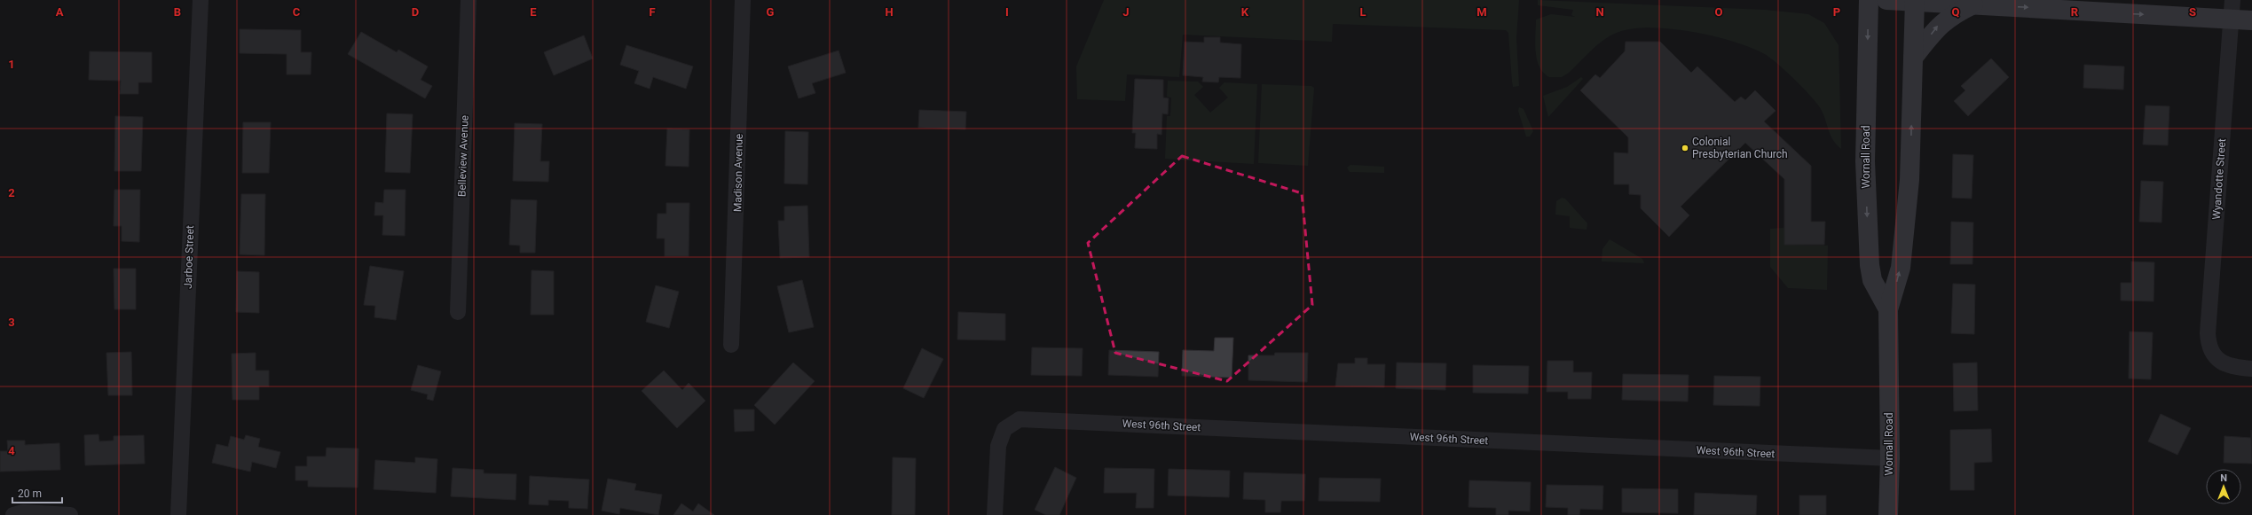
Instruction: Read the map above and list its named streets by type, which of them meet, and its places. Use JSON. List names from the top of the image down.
{
  "streets": {
    "main road": ["Wornall Road"],
    "street": [
      "Belleview Avenue",
      "Madison Avenue",
      "Wyandotte Street",
      "Jarboe Street",
      "West 96th Street"
    ]
  },
  "crossings": [
    ["Wornall Road", "West 96th Street"]
  ],
  "places": ["Colonial Presbyterian Church"],
  "scale_bar": "20 m",
  "north": "top",
  "grid": {
    "columns": [
      "A",
      "B",
      "C",
      "D",
      "E",
      "F",
      "G",
      "H",
      "I",
      "J",
      "K",
      "L",
      "M",
      "N",
      "O",
      "P",
      "Q",
      "R",
      "S"
    ],
    "rows": [
      "1",
      "2",
      "3",
      "4"
    ]
  }
}
